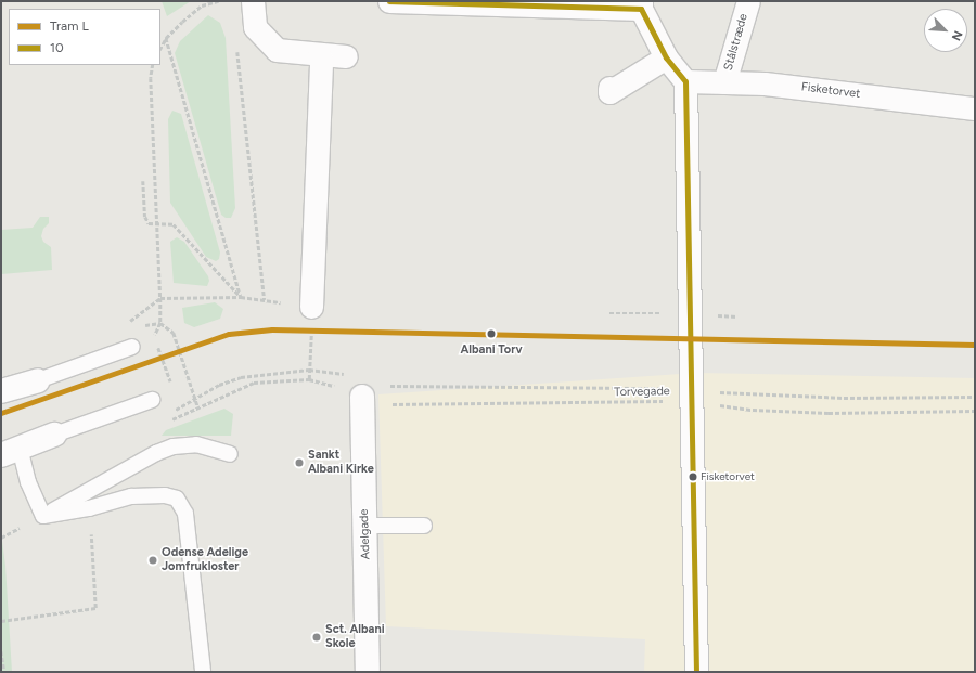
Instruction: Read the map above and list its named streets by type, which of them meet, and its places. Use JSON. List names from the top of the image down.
{
  "streets": {
    "street": ["Stålstræde", "Fisketorvet", "Adelgade"],
    "path": ["Torvegade"]
  },
  "crossings": [
    ["Stålstræde", "Fisketorvet"],
    ["Torvegade", "Adelgade"]
  ],
  "places": [
    "Albani Torv",
    "Sankt Albani Kirke",
    "Fisketorvet",
    "Odense Adelige Jomfrukloster",
    "Sct. Albani Skole"
  ],
  "lines": ["transit line 10", "tram line L"],
  "legend": ["Tram L", "10"],
  "north": "bottom right"
}
